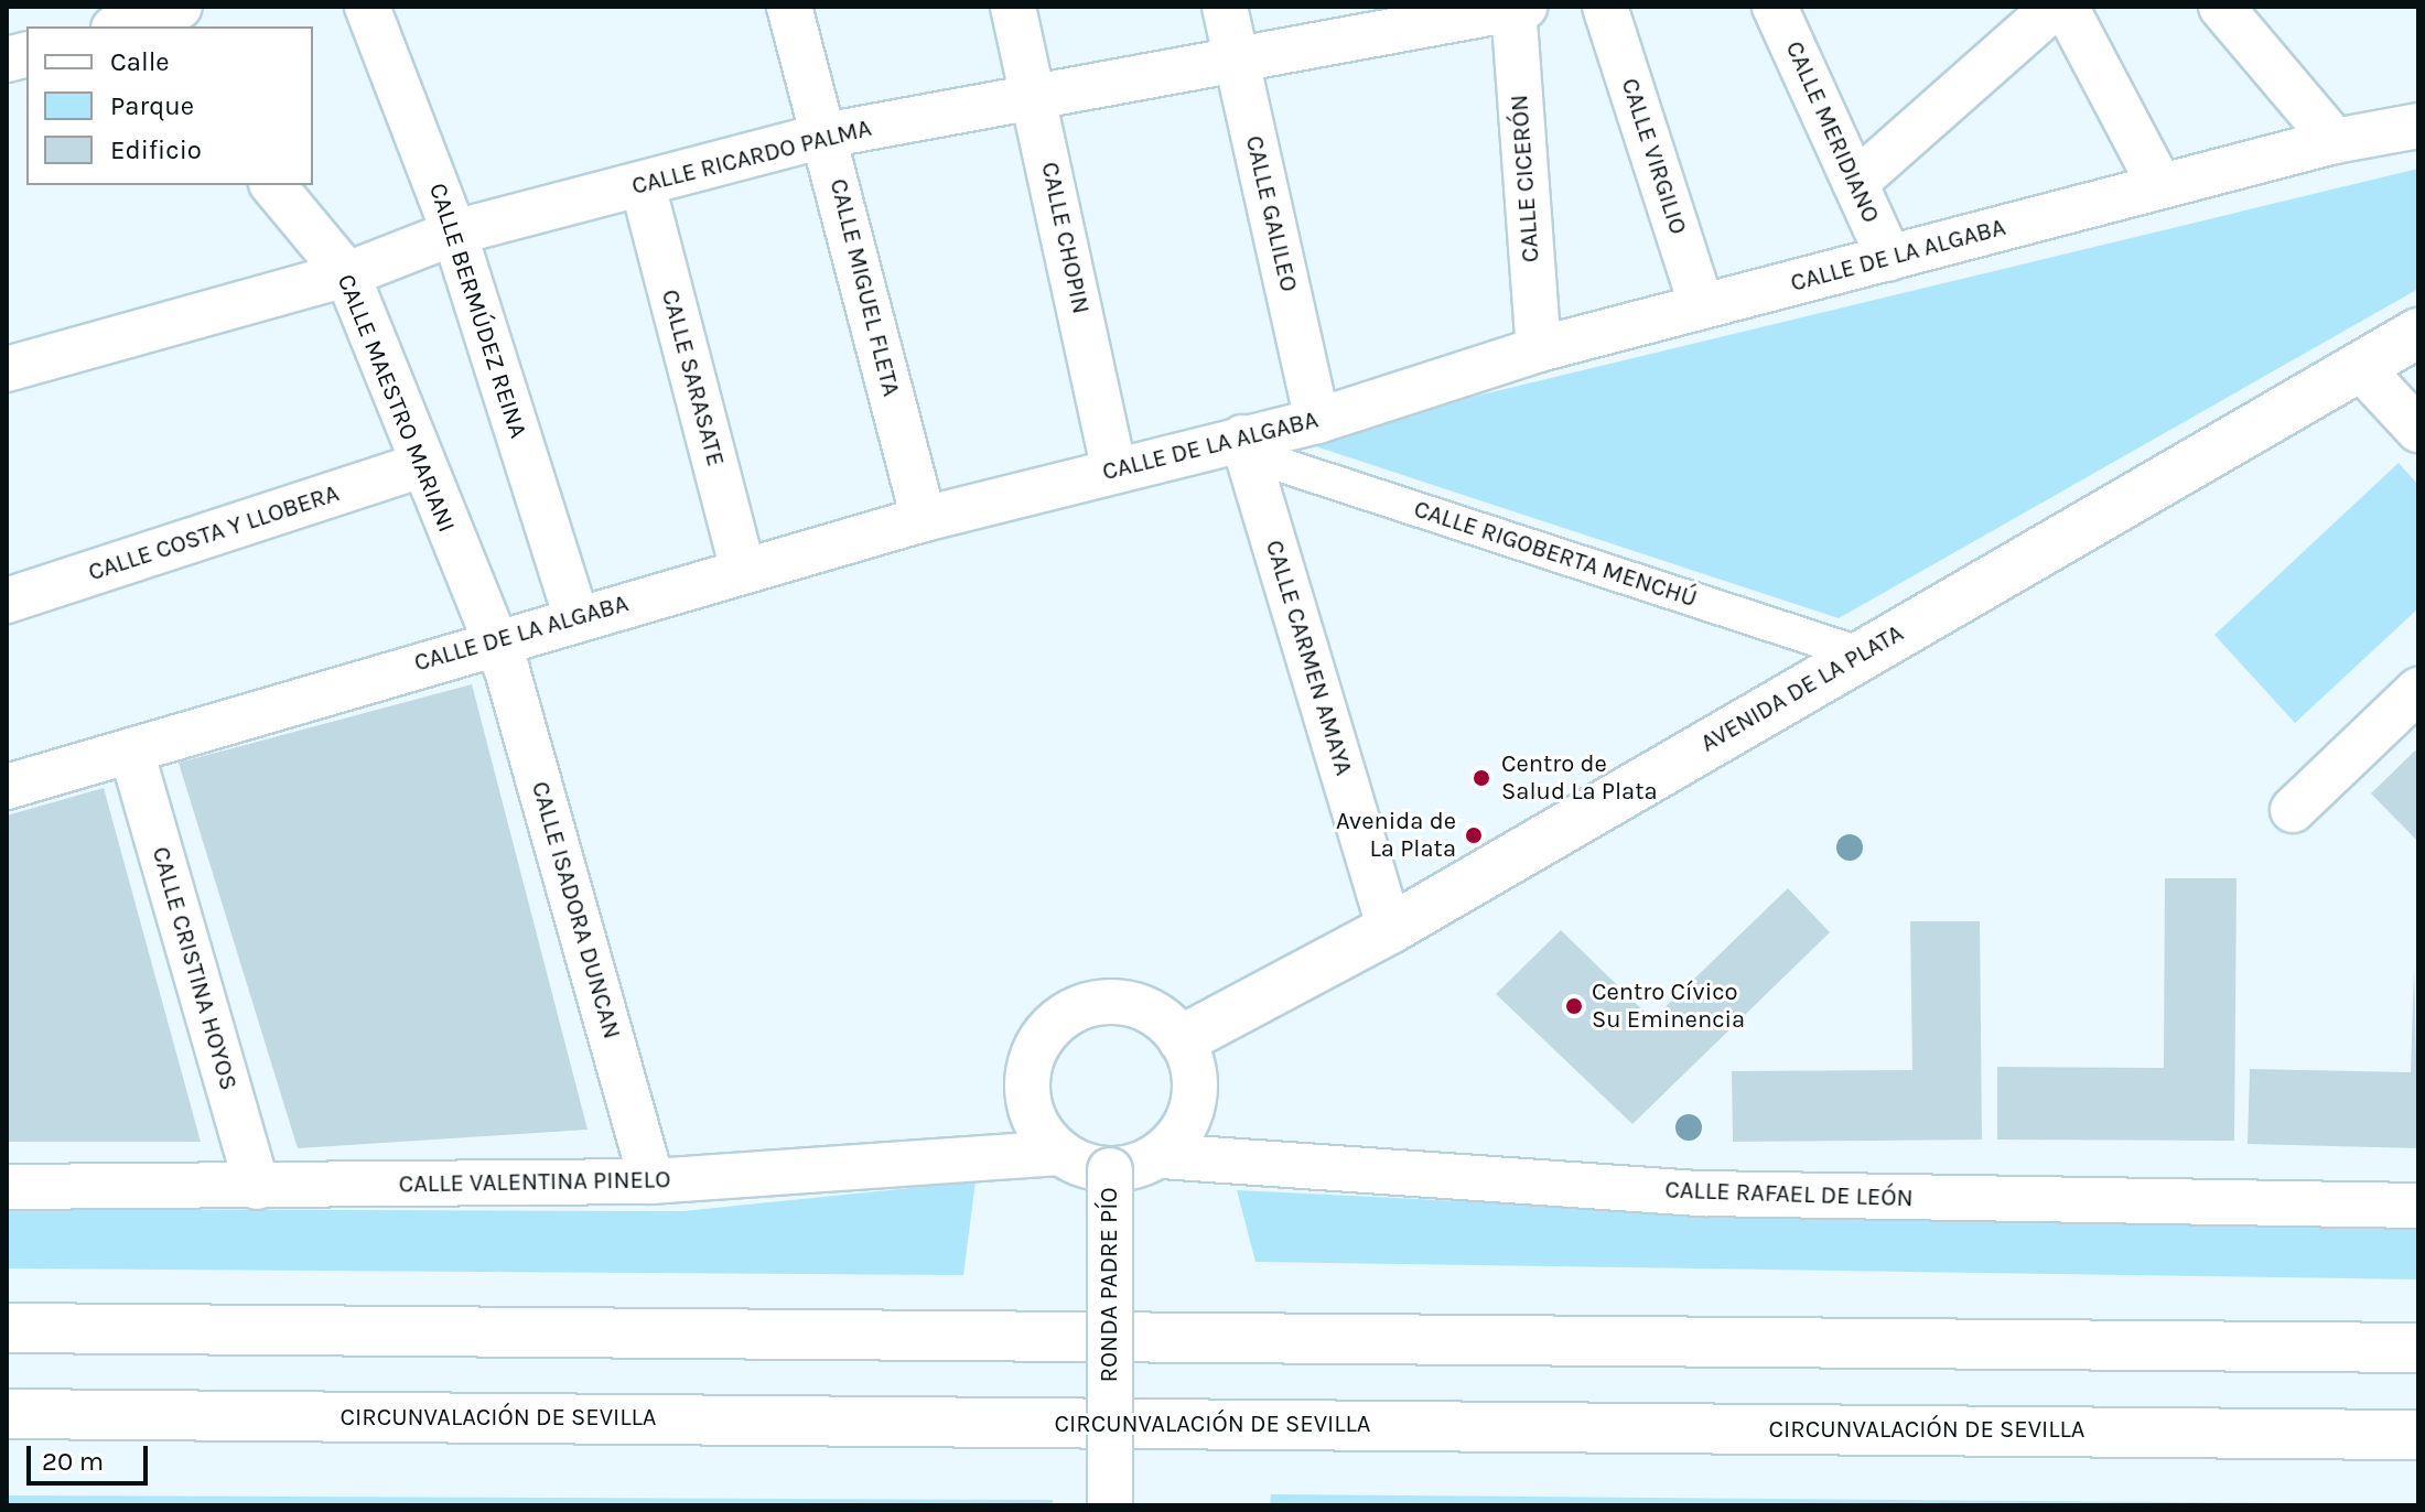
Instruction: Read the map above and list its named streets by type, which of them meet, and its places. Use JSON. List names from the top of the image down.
{
  "streets": {
    "main road": ["AVENIDA DE LA PLATA", "CIRCUNVALACIÓN DE SEVILLA"],
    "street": [
      "CALLE MERIDIANO",
      "CALLE VIRGILIO",
      "CALLE RICARDO PALMA",
      "CALLE CICERÓN",
      "CALLE GALILEO",
      "CALLE CHOPIN",
      "CALLE DE LA ALGABA",
      "CALLE MIGUEL FLETA",
      "CALLE BERMÚDEZ REINA",
      "CALLE SARASATE",
      "CALLE MAESTRO MARIANI",
      "CALLE COSTA Y LLOBERA",
      "CALLE RIGOBERTA MENCHÚ",
      "CALLE CARMEN AMAYA",
      "CALLE ISADORA DUNCAN",
      "CALLE CRISTINA HOYOS",
      "CALLE VALENTINA PINELO",
      "CALLE RAFAEL DE LEÓN",
      "RONDA PADRE PÍO"
    ]
  },
  "crossings": [
    ["CALLE MERIDIANO", "CALLE DE LA ALGABA"],
    ["CALLE VIRGILIO", "CALLE DE LA ALGABA"],
    ["CALLE RICARDO PALMA", "CALLE CICERÓN"],
    ["CALLE RICARDO PALMA", "CALLE GALILEO"],
    ["CALLE RICARDO PALMA", "CALLE CHOPIN"],
    ["CALLE RICARDO PALMA", "CALLE MIGUEL FLETA"],
    ["CALLE RICARDO PALMA", "CALLE BERMÚDEZ REINA"],
    ["CALLE RICARDO PALMA", "CALLE SARASATE"],
    ["CALLE RICARDO PALMA", "CALLE MAESTRO MARIANI"],
    ["CALLE CICERÓN", "CALLE DE LA ALGABA"],
    ["CALLE GALILEO", "CALLE DE LA ALGABA"],
    ["CALLE CHOPIN", "CALLE DE LA ALGABA"],
    ["CALLE DE LA ALGABA", "CALLE MIGUEL FLETA"],
    ["CALLE DE LA ALGABA", "CALLE BERMÚDEZ REINA"],
    ["CALLE DE LA ALGABA", "CALLE SARASATE"],
    ["CALLE DE LA ALGABA", "CALLE MAESTRO MARIANI"],
    ["CALLE DE LA ALGABA", "CALLE RIGOBERTA MENCHÚ"],
    ["CALLE DE LA ALGABA", "CALLE CARMEN AMAYA"],
    ["CALLE DE LA ALGABA", "CALLE ISADORA DUNCAN"],
    ["CALLE DE LA ALGABA", "CALLE CRISTINA HOYOS"],
    ["CALLE MAESTRO MARIANI", "CALLE COSTA Y LLOBERA"],
    ["CALLE MAESTRO MARIANI", "CALLE ISADORA DUNCAN"],
    ["CALLE RIGOBERTA MENCHÚ", "CALLE CARMEN AMAYA"],
    ["CALLE RIGOBERTA MENCHÚ", "AVENIDA DE LA PLATA"],
    ["CALLE CARMEN AMAYA", "AVENIDA DE LA PLATA"],
    ["AVENIDA DE LA PLATA", "CALLE VALENTINA PINELO"],
    ["AVENIDA DE LA PLATA", "CALLE RAFAEL DE LEÓN"],
    ["AVENIDA DE LA PLATA", "RONDA PADRE PÍO"],
    ["CALLE ISADORA DUNCAN", "CALLE VALENTINA PINELO"],
    ["CALLE CRISTINA HOYOS", "CALLE VALENTINA PINELO"],
    ["CALLE VALENTINA PINELO", "CALLE RAFAEL DE LEÓN"],
    ["CALLE VALENTINA PINELO", "RONDA PADRE PÍO"],
    ["CALLE RAFAEL DE LEÓN", "RONDA PADRE PÍO"]
  ],
  "places": ["Centro de Salud La Plata", "Avenida de La Plata", "Centro Cívico Su Eminencia"],
  "legend": ["Calle", "Parque", "Edificio"],
  "scale_bar": "20 m"
}
